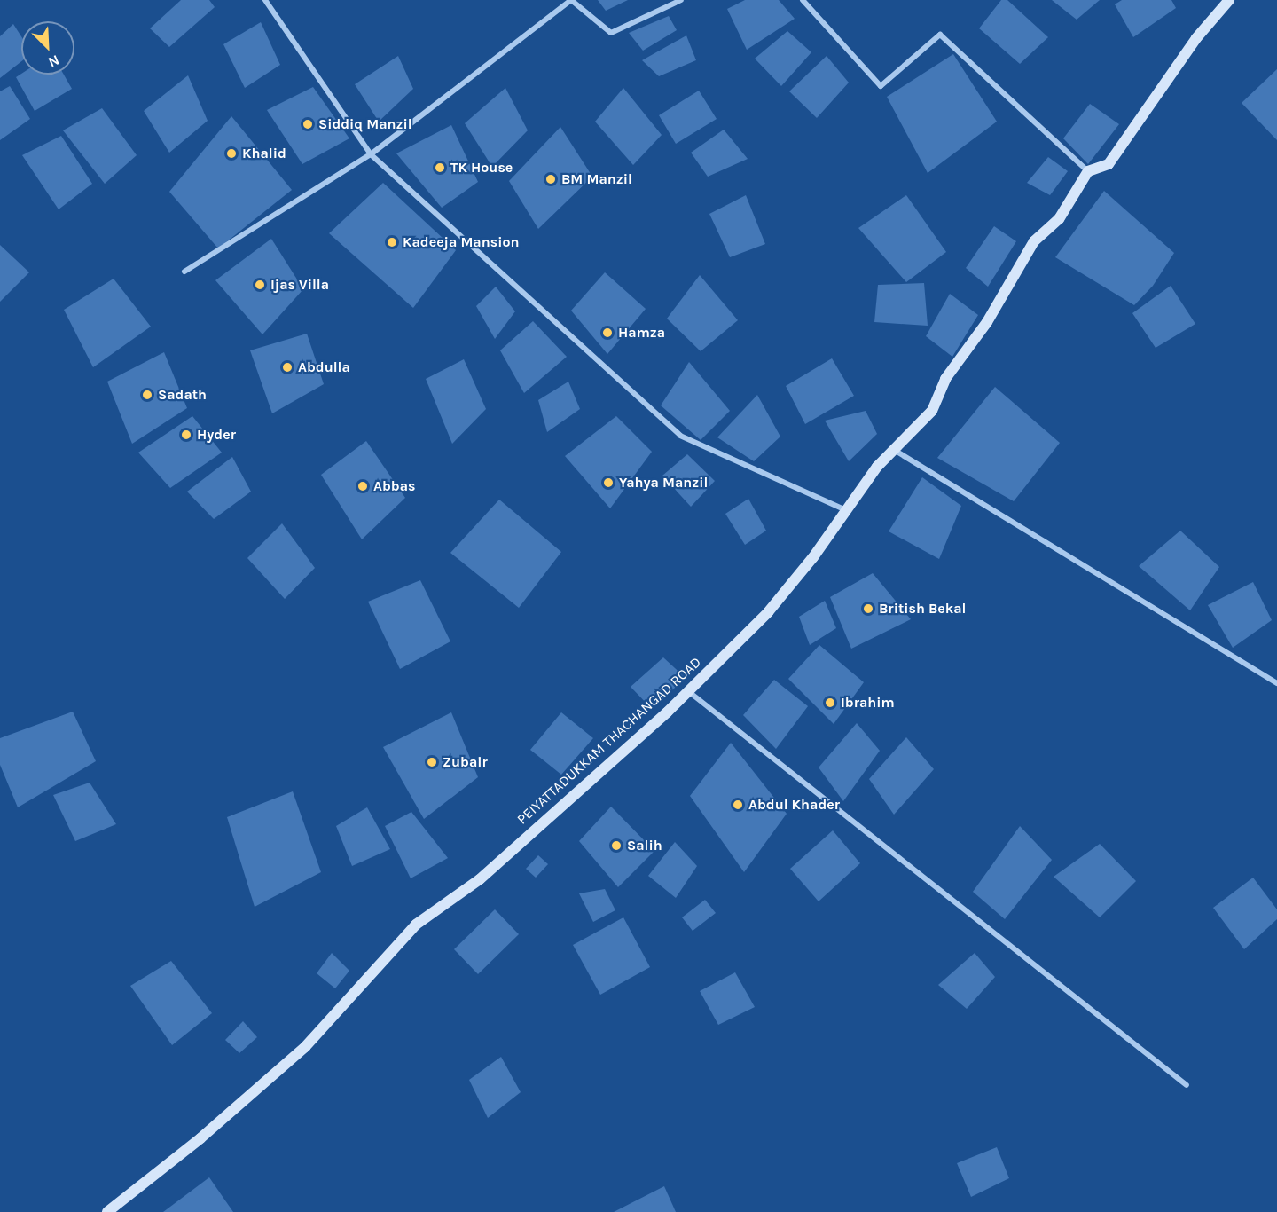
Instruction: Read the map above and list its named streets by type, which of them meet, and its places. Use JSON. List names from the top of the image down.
{
  "streets": {
    "main road": ["PEIYATTADUKKAM THACHANGAD ROAD"]
  },
  "places": [
    "Siddiq Manzil",
    "Khalid",
    "TK House",
    "BM Manzil",
    "Kadeeja Mansion",
    "Ijas Villa",
    "Hamza",
    "Abdulla",
    "Sadath",
    "Hyder",
    "Yahya Manzil",
    "Abbas",
    "British Bekal",
    "Ibrahim",
    "Zubair",
    "Abdul Khader",
    "Salih"
  ],
  "north": "bottom right"
}
